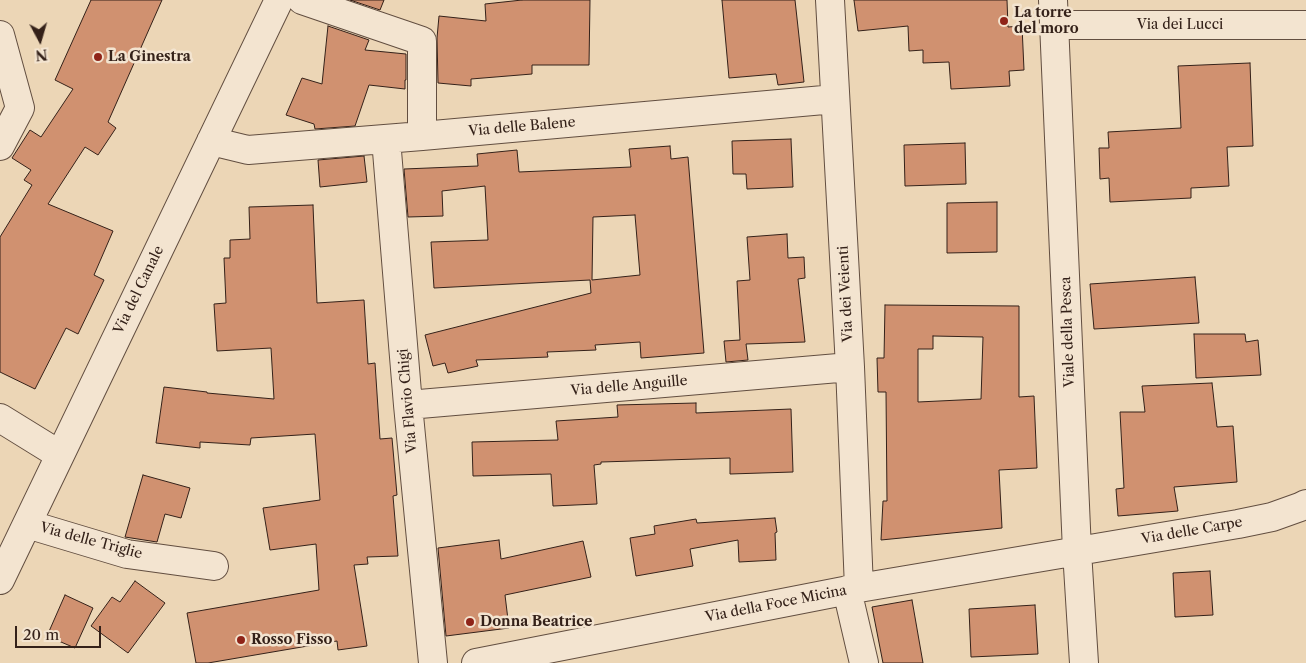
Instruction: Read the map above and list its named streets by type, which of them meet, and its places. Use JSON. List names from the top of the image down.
{
  "streets": {
    "street": [
      "Via dei Lucci",
      "Via delle Balene",
      "Via del Canale",
      "Via dei Veienti",
      "Viale della Pesca",
      "Via delle Anguille",
      "Via Flavio Chigi",
      "Via delle Carpe",
      "Via delle Triglie",
      "Via della Foce Micina"
    ]
  },
  "crossings": [
    ["Via dei Lucci", "Viale della Pesca"],
    ["Via delle Balene", "Via del Canale"],
    ["Via delle Balene", "Via dei Veienti"],
    ["Via delle Balene", "Via Flavio Chigi"],
    ["Via del Canale", "Via delle Triglie"],
    ["Via dei Veienti", "Via delle Anguille"],
    ["Via dei Veienti", "Via della Foce Micina"],
    ["Viale della Pesca", "Via delle Carpe"],
    ["Viale della Pesca", "Via della Foce Micina"],
    ["Via delle Anguille", "Via Flavio Chigi"],
    ["Via delle Carpe", "Via della Foce Micina"]
  ],
  "places": [
    "La torre del moro",
    "La Ginestra",
    "Donna Beatrice",
    "Rosso Fisso"
  ],
  "scale_bar": "20 m",
  "north": "bottom"
}
